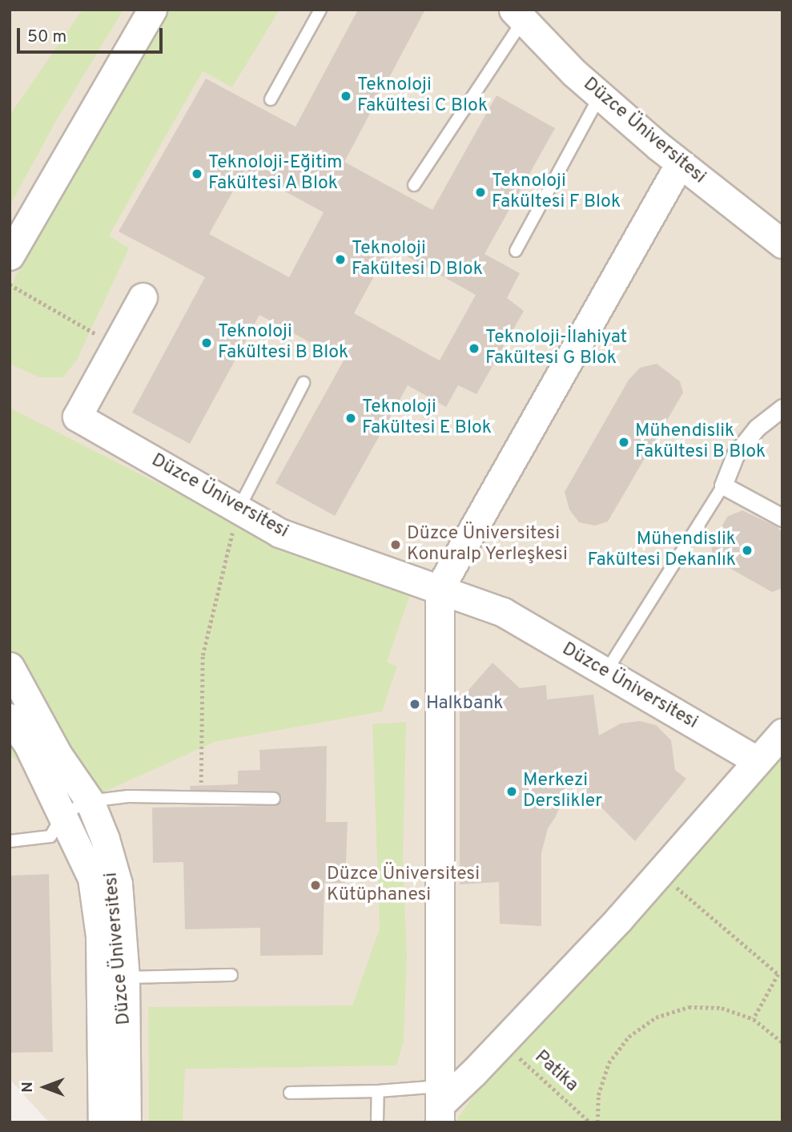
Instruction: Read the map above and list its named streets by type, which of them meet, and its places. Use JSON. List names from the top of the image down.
{
  "streets": {
    "street": ["Düzce Üniversitesi"],
    "path": ["Patika"]
  },
  "places": [
    "Teknoloji Fakültesi C Blok",
    "Teknoloji-Eğitim Fakültesi A Blok",
    "Teknoloji Fakültesi F Blok",
    "Teknoloji Fakültesi D Blok",
    "Teknoloji Fakültesi B Blok",
    "Teknoloji-İlahiyat Fakültesi G Blok",
    "Teknoloji Fakültesi E Blok",
    "Mühendislik Fakültesi B Blok",
    "Düzce Üniversitesi Konuralp Yerleşkesi",
    "Mühendislik Fakültesi Dekanlık",
    "Halkbank",
    "Merkezi Derslikler",
    "Düzce Üniversitesi Kütüphanesi"
  ],
  "scale_bar": "50 m",
  "north": "left"
}
